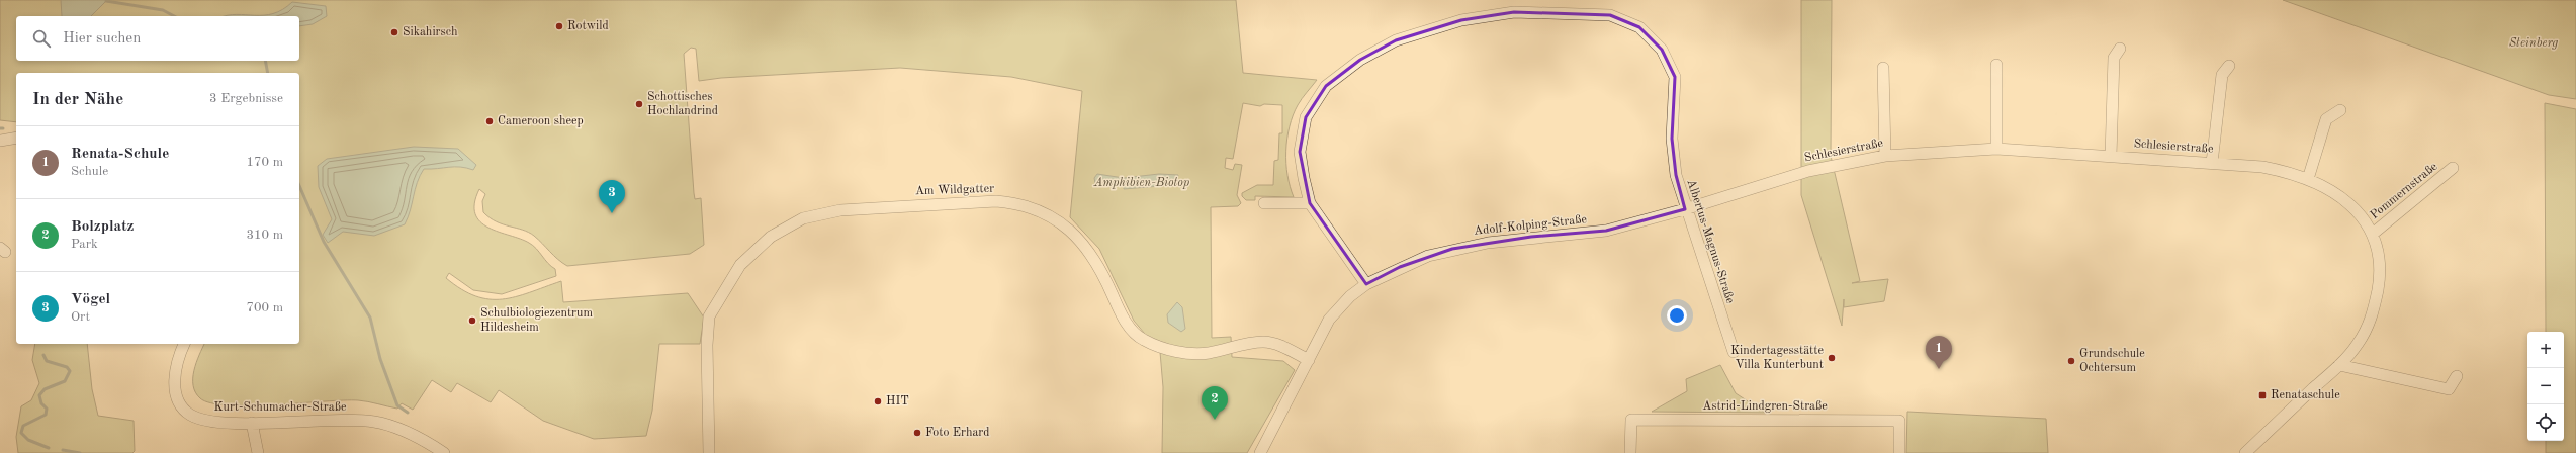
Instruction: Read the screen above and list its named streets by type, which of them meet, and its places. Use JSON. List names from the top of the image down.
{
  "streets": {
    "street": [
      "Schlesierstraße",
      "Am Wildgatter",
      "Pommernstraße",
      "Adolf-Kolping-Straße",
      "Albertus-Magnus-Straße",
      "Astrid-Lindgren-Straße",
      "Kurt-Schumacher-Straße"
    ]
  },
  "crossings": [
    ["Schlesierstraße", "Pommernstraße"],
    ["Schlesierstraße", "Adolf-Kolping-Straße"],
    ["Schlesierstraße", "Albertus-Magnus-Straße"],
    ["Am Wildgatter", "Adolf-Kolping-Straße"],
    ["Adolf-Kolping-Straße", "Albertus-Magnus-Straße"]
  ],
  "parks": ["Steinberg", "Amphibien-Biotop"],
  "places": {
    "other": [
      "Rotwild",
      "Sikahirsch",
      "Schottisches Hochlandrind",
      "Cameroon sheep",
      "Schulbiologiezentrum Hildesheim",
      "Kindertagesstätte Villa Kunterbunt",
      "Grundschule Ochtersum",
      "HIT",
      "Foto Erhard"
    ],
    "transit": ["Renataschule"]
  },
  "page": {
    "search": "Hier suchen",
    "heading": ["In der Nähe", "3 Ergebnisse"],
    "list": [
      {
        "mark": "1",
        "name": "Renata-Schule",
        "note": "Schule",
        "value": "170 m"
      },
      {
        "mark": "2",
        "name": "Bolzplatz",
        "note": "Park",
        "value": "310 m"
      },
      {
        "mark": "3",
        "name": "Vögel",
        "note": "Ort",
        "value": "700 m"
      }
    ],
    "pins": ["3", "1", "2"],
    "map_buttons": ["+", "−"]
  }
}
